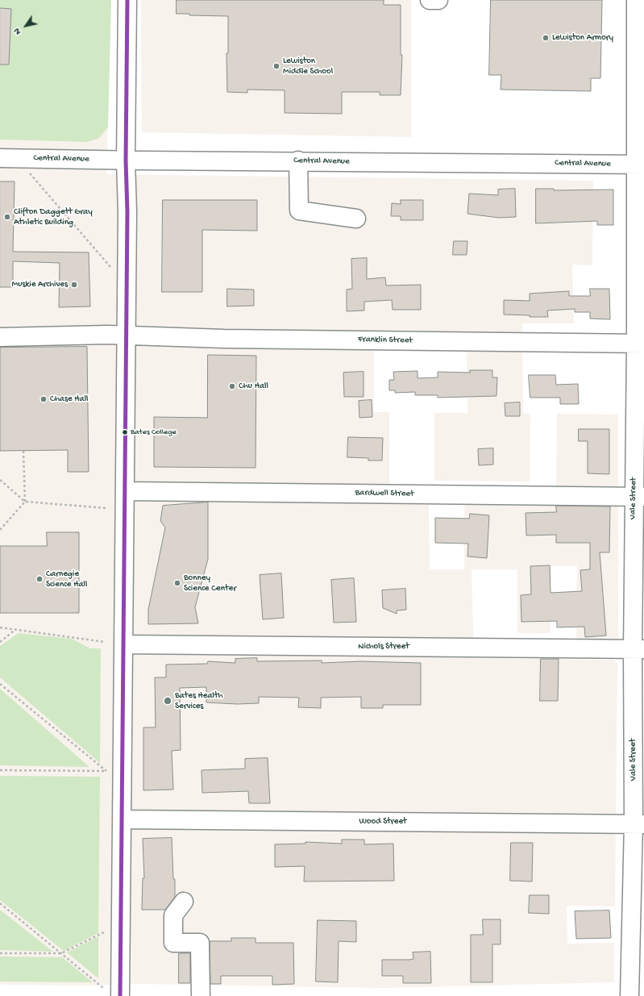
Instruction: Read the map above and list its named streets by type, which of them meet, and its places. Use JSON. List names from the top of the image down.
{
  "streets": {
    "street": [
      "Central Avenue",
      "Franklin Street",
      "Bardwell Street",
      "Vale Street",
      "Nichols Street",
      "Wood Street"
    ]
  },
  "crossings": [
    ["Central Avenue", "Vale Street"],
    ["Franklin Street", "Vale Street"],
    ["Bardwell Street", "Vale Street"],
    ["Vale Street", "Nichols Street"],
    ["Vale Street", "Wood Street"]
  ],
  "places": [
    "Lewiston Armory",
    "Lewiston Middle School",
    "Clifton Daggett Gray Athletic Building",
    "Muskie Archives",
    "Chu Hall",
    "Chase Hall",
    "Bates College",
    "Carnegie Science Hall",
    "Bonney Science Center",
    "Bates Health Services"
  ],
  "north": "bottom left"
}
